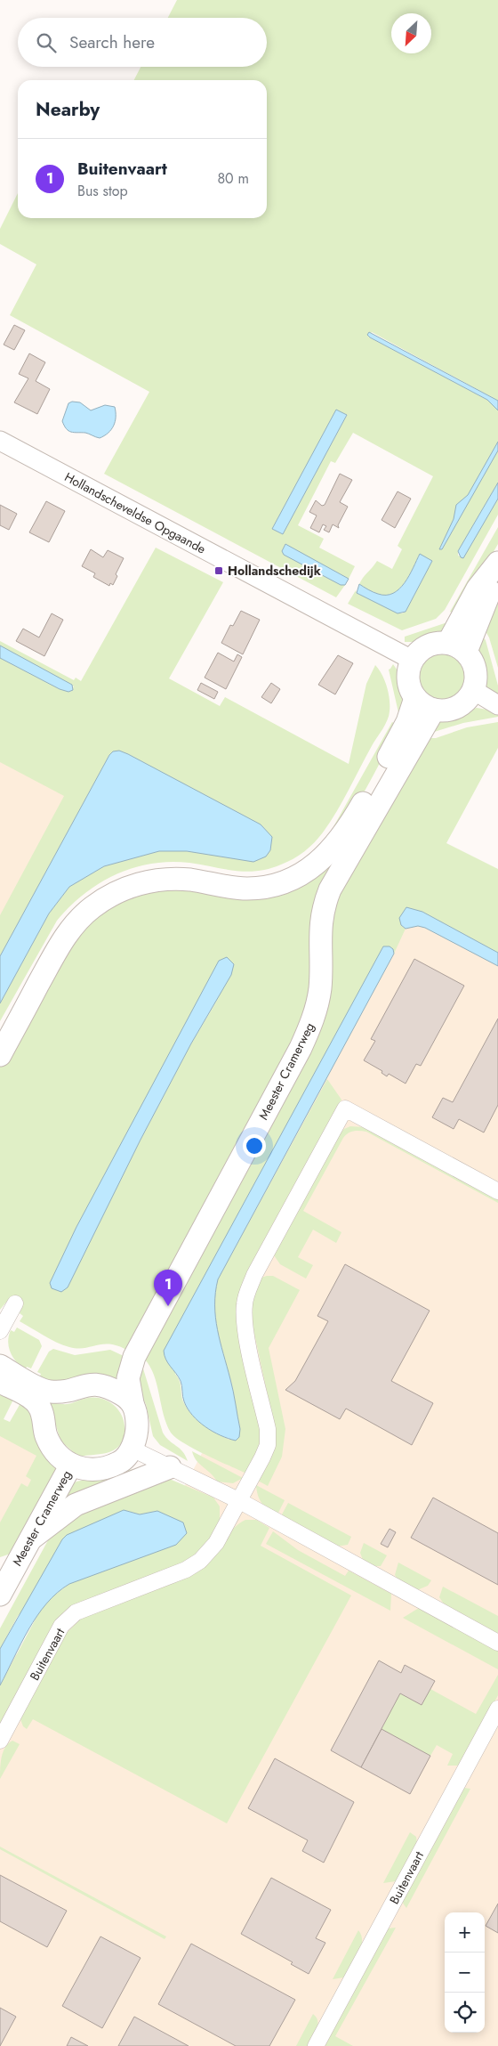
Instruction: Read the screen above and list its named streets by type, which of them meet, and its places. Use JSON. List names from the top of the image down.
{
  "streets": {
    "main road": ["Meester Cramerweg"],
    "street": ["Hollandscheveldse Opgaande", "Buitenvaart"]
  },
  "crossings": [
    ["Hollandscheveldse Opgaande", "Meester Cramerweg"]
  ],
  "places": {
    "transit": ["Hollandschedijk"]
  },
  "north": "bottom left",
  "page": {
    "search": "Search here",
    "heading": "Nearby",
    "list": [
      {
        "mark": "1",
        "name": "Buitenvaart",
        "note": "Bus stop",
        "value": "80 m"
      }
    ],
    "pins": "1",
    "map_buttons": ["+", "−"]
  }
}
